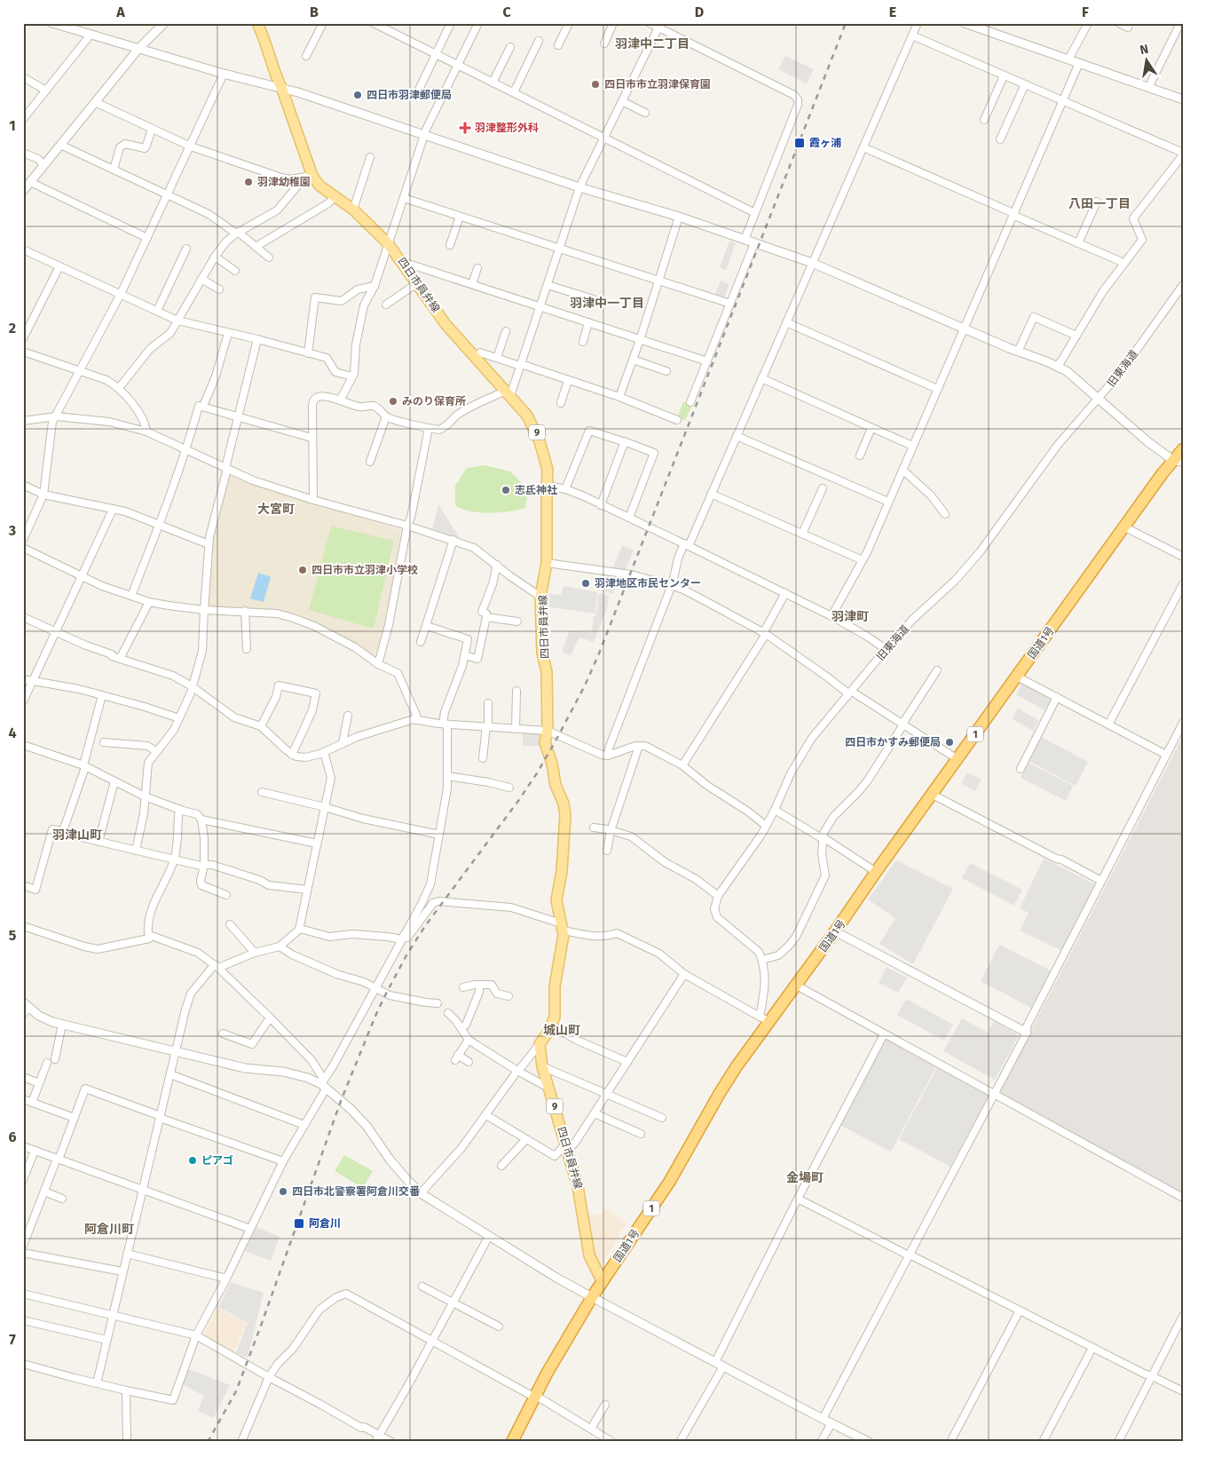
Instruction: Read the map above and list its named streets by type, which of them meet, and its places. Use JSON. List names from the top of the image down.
{
  "streets": {
    "highway": ["国道1号", "1"],
    "main road": ["四日市員弁線", "9"],
    "street": ["旧東海道"]
  },
  "crossings": [
    ["四日市員弁線", "国道1号"]
  ],
  "districts": [
    "羽津中二丁目",
    "八田一丁目",
    "羽津中一丁目",
    "大宮町",
    "羽津町",
    "羽津山町",
    "城山町",
    "金場町",
    "阿倉川町"
  ],
  "places": {
    "other": [
      "四日市市立羽津保育園",
      "四日市羽津郵便局",
      "羽津幼稚園",
      "みのり保育所",
      "志氐神社",
      "四日市市立羽津小学校",
      "羽津地区市民センター",
      "四日市かすみ郵便局",
      "ピアゴ",
      "四日市北警察署阿倉川交番"
    ],
    "health": ["羽津整形外科"],
    "transit": ["霞ヶ浦", "阿倉川"]
  },
  "north": "top",
  "grid": {
    "columns": [
      "A",
      "B",
      "C",
      "D",
      "E",
      "F"
    ],
    "rows": [
      "1",
      "2",
      "3",
      "4",
      "5",
      "6",
      "7"
    ]
  }
}
